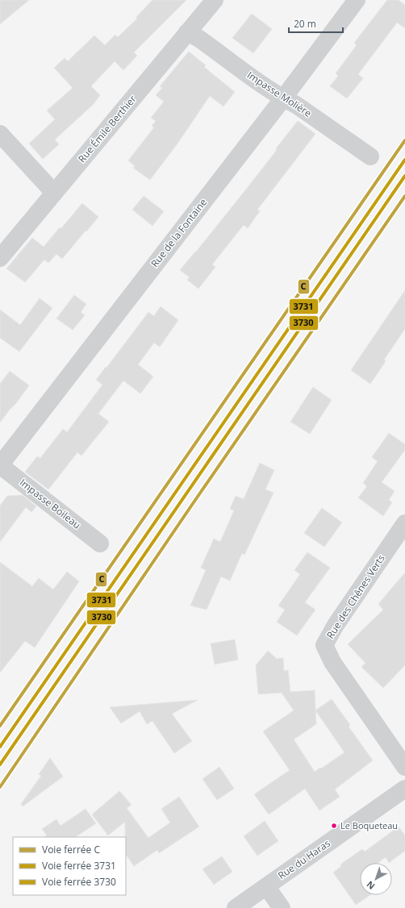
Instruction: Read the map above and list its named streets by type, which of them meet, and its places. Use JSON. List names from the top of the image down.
{
  "streets": {
    "street": [
      "Impasse Molière",
      "Rue Émile Berthier",
      "Rue de la Fontaine",
      "Impasse Boileau",
      "Rue des Chênes Verts",
      "Rue du Haras"
    ]
  },
  "crossings": [
    ["Impasse Molière", "Rue Émile Berthier"],
    ["Impasse Molière", "Rue de la Fontaine"],
    ["Rue de la Fontaine", "Impasse Boileau"]
  ],
  "places": ["Le Boqueteau"],
  "lines": ["rail line C", "rail line 3731", "rail line 3730"],
  "legend": ["Voie ferrée C", "Voie ferrée 3731", "Voie ferrée 3730"],
  "scale_bar": "20 m",
  "north": "bottom left"
}
